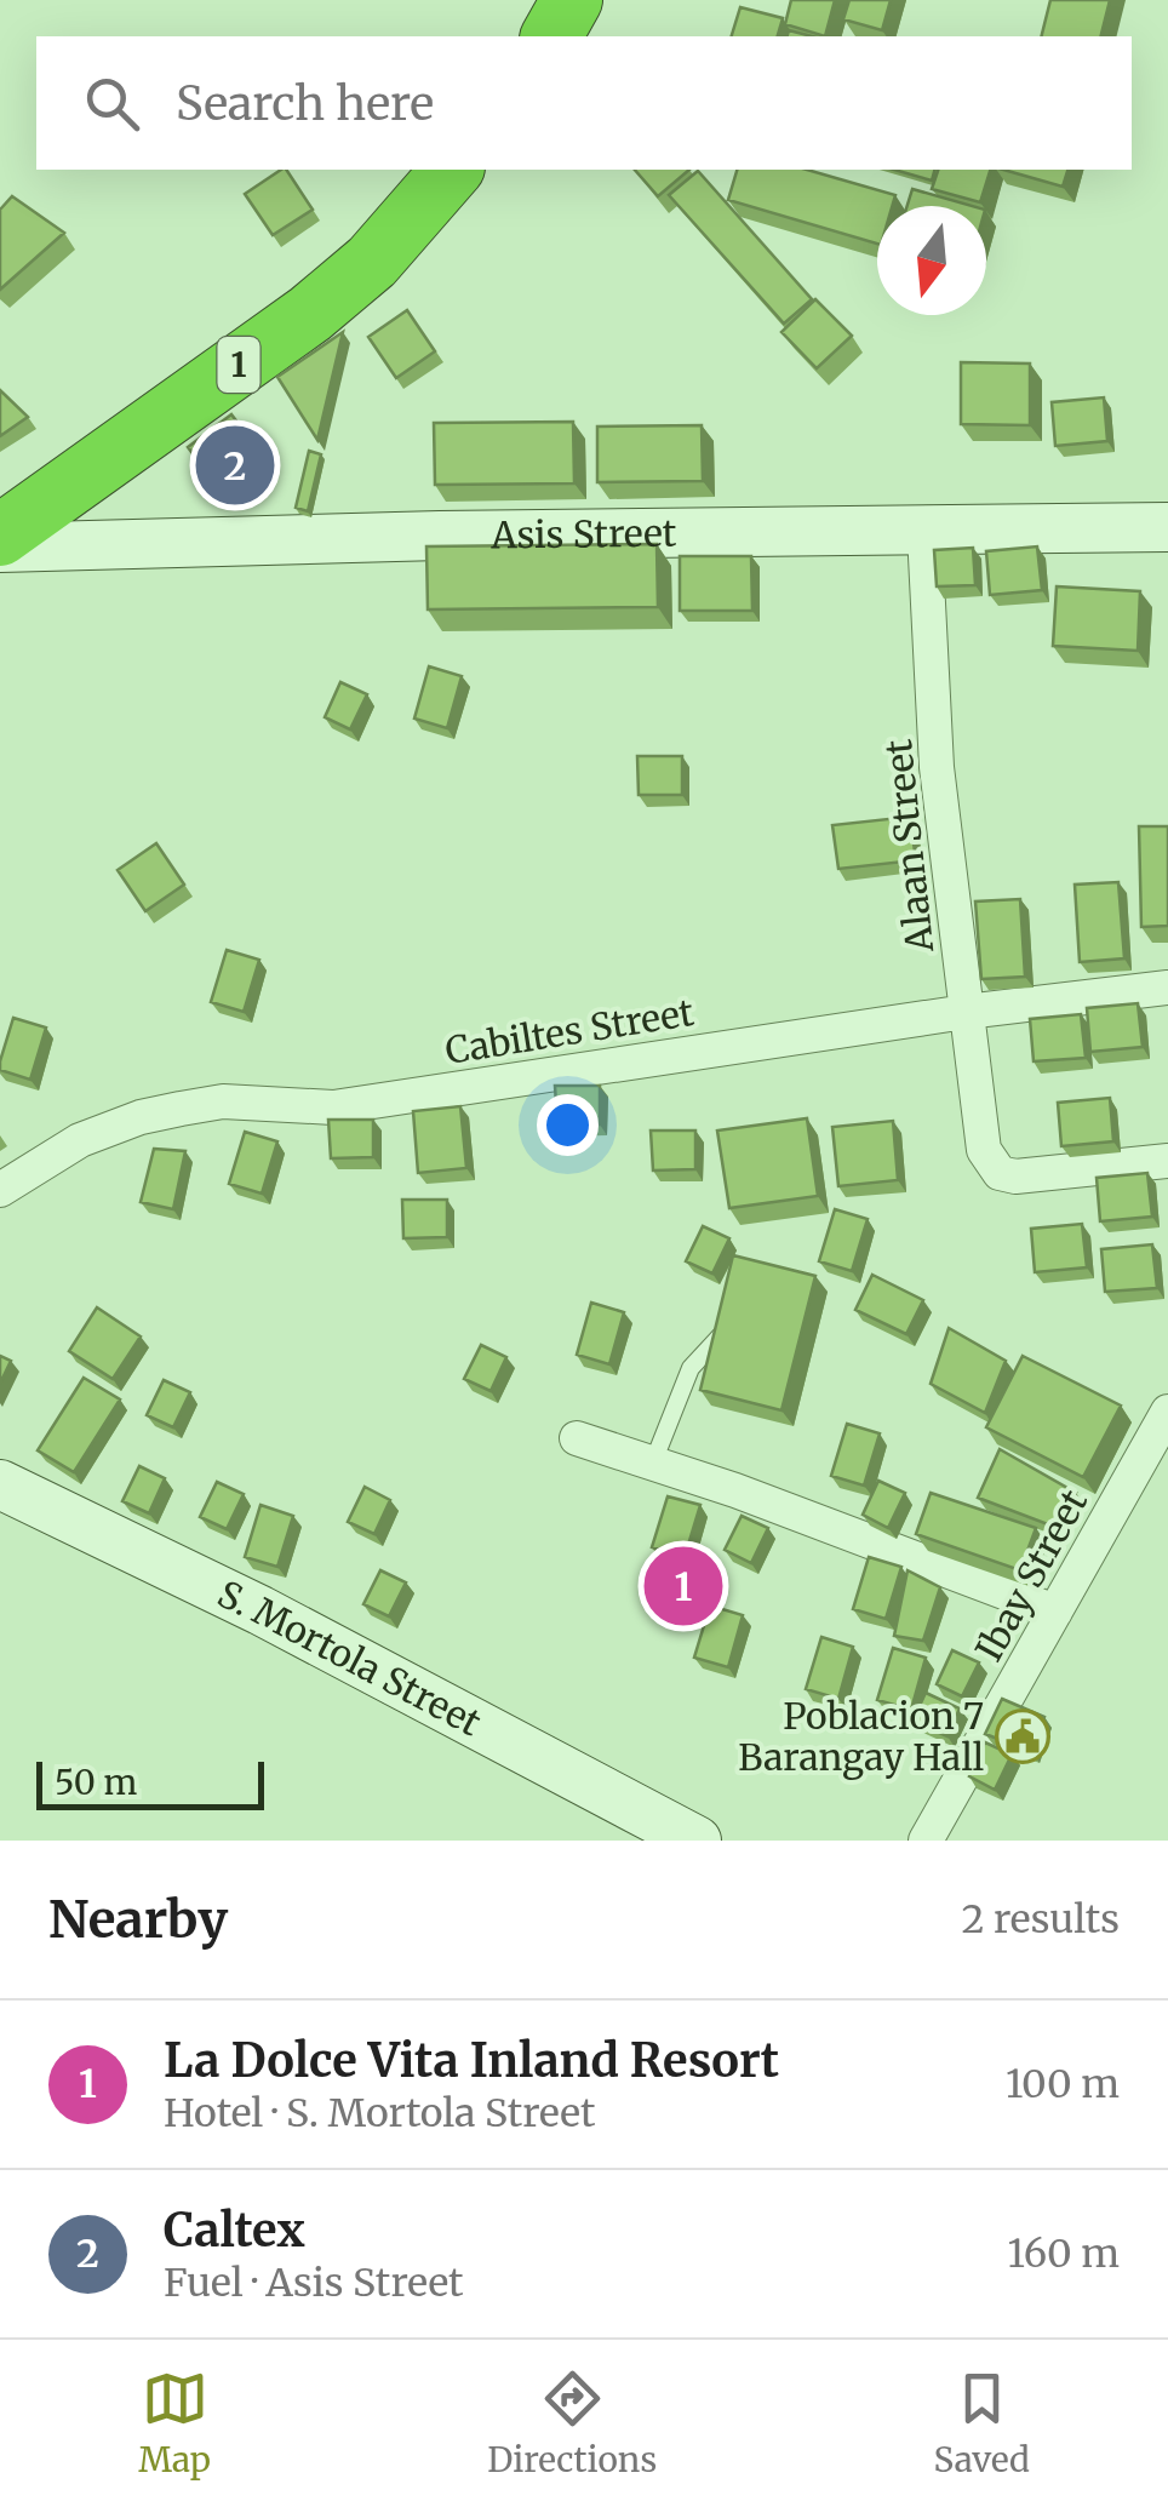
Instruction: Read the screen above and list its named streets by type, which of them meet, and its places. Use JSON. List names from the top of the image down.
{
  "streets": {
    "highway": ["1"],
    "main road": ["Asis Street", "S. Mortola Street"],
    "street": ["Alaan Street", "Cabiltes Street", "Ibay Street"]
  },
  "crossings": [
    ["Asis Street", "Alaan Street"],
    ["Alaan Street", "Cabiltes Street"]
  ],
  "places": {
    "public building": ["Poblacion 7 Barangay Hall"]
  },
  "scale_bar": "50 m",
  "north": "bottom",
  "page": {
    "search": "Search here",
    "pins": ["2", "1"],
    "scale": "50 m",
    "heading": ["Nearby", "2 results"],
    "list": [
      {
        "mark": "1",
        "name": "La Dolce Vita Inland Resort",
        "note": "Hotel · S. Mortola Street",
        "value": "100 m"
      },
      {
        "mark": "2",
        "name": "Caltex",
        "note": "Fuel · Asis Street",
        "value": "160 m"
      }
    ],
    "nav": ["Map", "Directions", "Saved"]
  }
}
